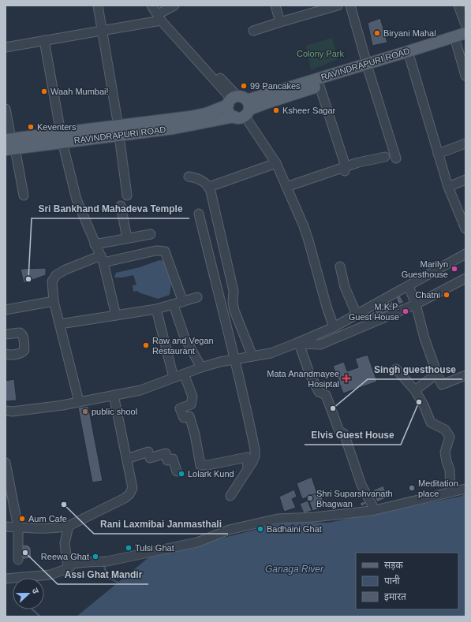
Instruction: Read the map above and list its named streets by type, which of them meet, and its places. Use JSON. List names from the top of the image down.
{
  "streets": {
    "main road": ["RAVINDRAPURI ROAD"]
  },
  "water": ["Ganaga River"],
  "parks": ["Colony Park"],
  "places": {
    "other": [
      "Biryani Mahal",
      "99 Pancakes",
      "Waah Mumbai!",
      "Ksheer Sagar",
      "Keventers",
      "Marilyn Guesthouse",
      "Sri Bankhand Mahadeva Temple",
      "Chatni",
      "M.K.P. Guest House",
      "Raw and Vegan Restaurant",
      "Elvis Guest House",
      "Singh guesthouse",
      "public shool",
      "Lolark Kund",
      "Meditation place",
      "Shri Suparshvanath Bhagwan",
      "Rani Laxmibai Janmasthali",
      "Aum Cafe",
      "Badhaini Ghat",
      "Tulsi Ghat",
      "Assi Ghat Mandir",
      "Reewa Ghat"
    ],
    "health": ["Mata Anandmayee Hosiptal"]
  },
  "legend": ["सड़क", "पानी", "इमारत"],
  "north": "right"
}
